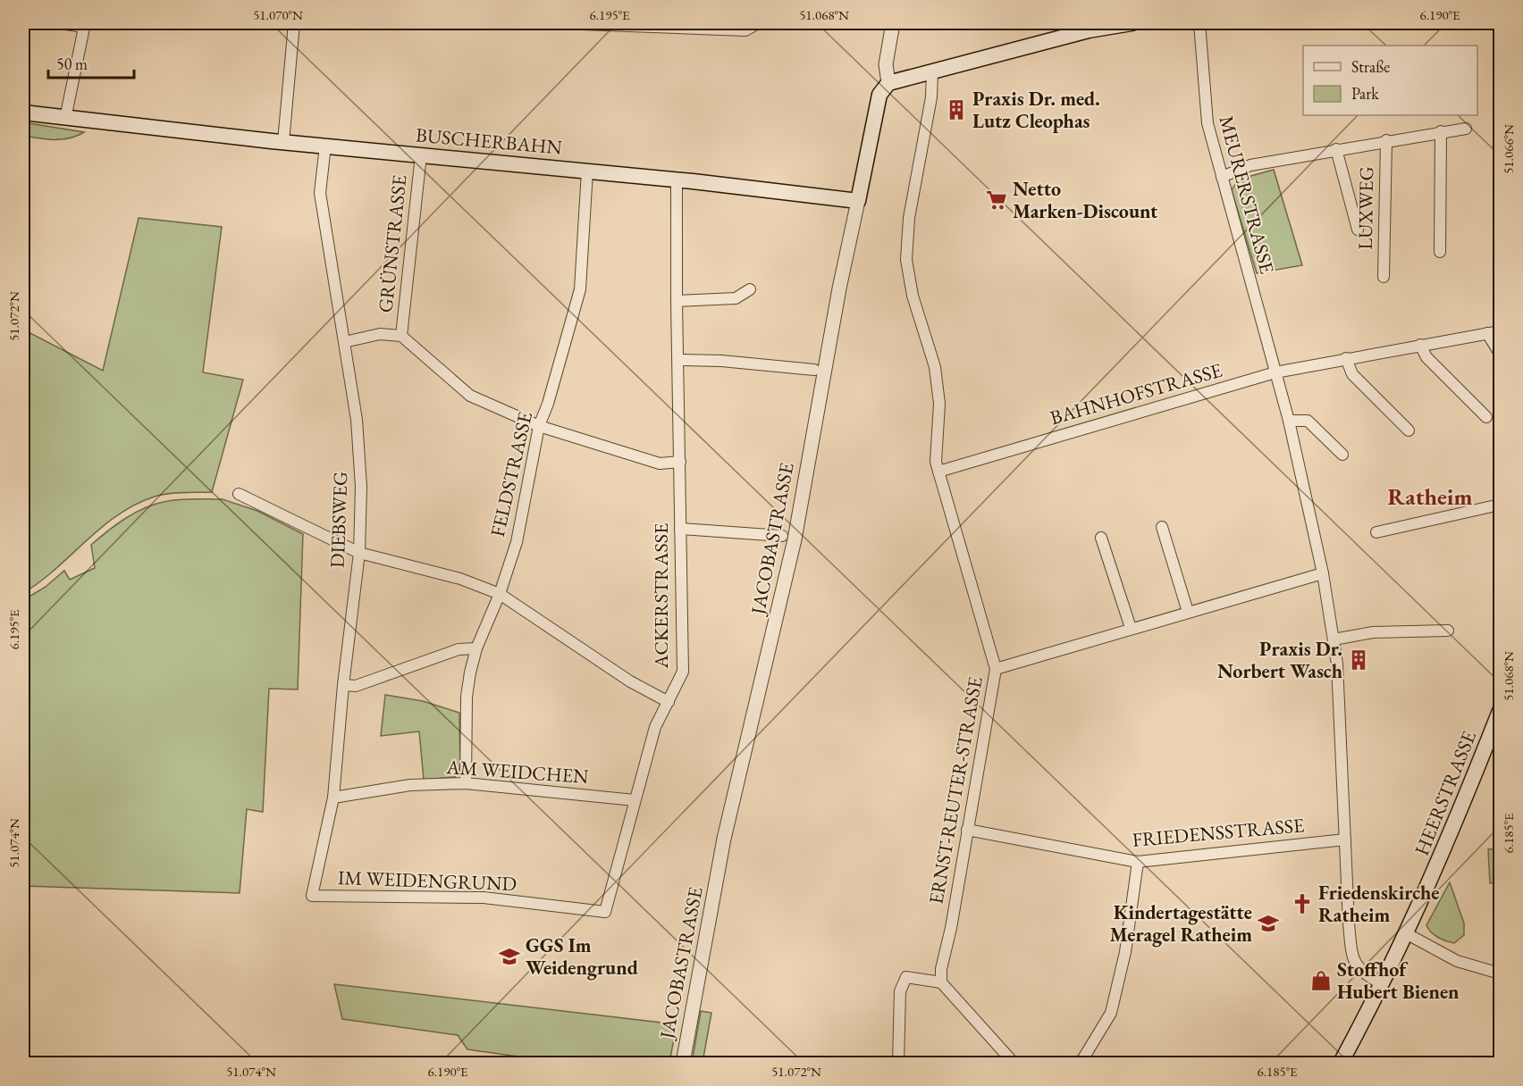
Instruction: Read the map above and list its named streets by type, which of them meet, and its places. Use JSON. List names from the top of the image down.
{
  "streets": {
    "main road": ["BUSCHERBAHN", "JACOBASTRASSE", "HEERSTRASSE"],
    "street": [
      "MEURERSTRASSE",
      "LUXWEG",
      "GRÜNSTRASSE",
      "BAHNHOFSTRASSE",
      "FELDSTRASSE",
      "DIEBSWEG",
      "ACKERSTRASSE",
      "AM WEIDCHEN",
      "ERNST-REUTER-STRASSE",
      "FRIEDENSSTRASSE",
      "IM WEIDENGRUND"
    ]
  },
  "crossings": [
    ["BUSCHERBAHN", "GRÜNSTRASSE"],
    ["BUSCHERBAHN", "FELDSTRASSE"],
    ["BUSCHERBAHN", "DIEBSWEG"],
    ["BUSCHERBAHN", "JACOBASTRASSE"],
    ["BUSCHERBAHN", "ACKERSTRASSE"],
    ["MEURERSTRASSE", "LUXWEG"],
    ["MEURERSTRASSE", "BAHNHOFSTRASSE"],
    ["MEURERSTRASSE", "HEERSTRASSE"],
    ["MEURERSTRASSE", "FRIEDENSSTRASSE"],
    ["BAHNHOFSTRASSE", "ERNST-REUTER-STRASSE"],
    ["FELDSTRASSE", "AM WEIDCHEN"],
    ["DIEBSWEG", "AM WEIDCHEN"],
    ["DIEBSWEG", "IM WEIDENGRUND"],
    ["ACKERSTRASSE", "AM WEIDCHEN"],
    ["ACKERSTRASSE", "IM WEIDENGRUND"],
    ["ERNST-REUTER-STRASSE", "FRIEDENSSTRASSE"]
  ],
  "districts": ["Ratheim"],
  "places": {
    "building": ["Praxis Dr. med. Lutz Cleophas", "Praxis Dr. Norbert Wasch"],
    "supermarket": ["Netto Marken-Discount"],
    "church": ["Friedenskirche Ratheim"],
    "school or university": ["Kindertagestätte Meragel Ratheim", "GGS Im Weidengrund"],
    "shop": ["Stoffhof Hubert Bienen"]
  },
  "legend": ["Straße", "Park"],
  "scale_bar": "50 m",
  "coordinates": [
    "51.070°N",
    "6.195°E",
    "51.068°N",
    "6.190°E",
    "51.066°N",
    "51.072°N",
    "6.185°E",
    "51.074°N"
  ]
}
